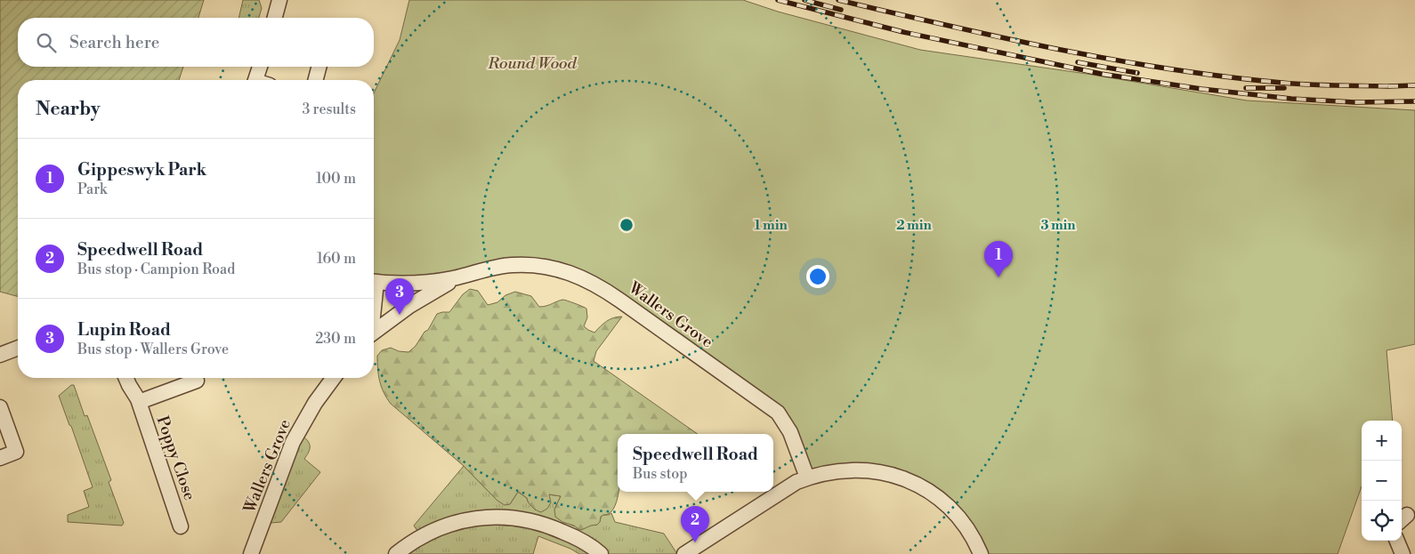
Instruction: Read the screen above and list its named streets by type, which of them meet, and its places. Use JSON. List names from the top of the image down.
{
  "streets": {
    "street": ["Wallers Grove", "Poppy Close"]
  },
  "parks": ["Round Wood"],
  "page": {
    "search": "Search here",
    "heading": ["Nearby", "3 results"],
    "list": [
      {
        "mark": "1",
        "name": "Gippeswyk Park",
        "note": "Park",
        "value": "100 m"
      },
      {
        "mark": "2",
        "name": "Speedwell Road",
        "note": "Bus stop · Campion Road",
        "value": "160 m"
      },
      {
        "mark": "3",
        "name": "Lupin Road",
        "note": "Bus stop · Wallers Grove",
        "value": "230 m"
      }
    ],
    "pins": ["1", "3", "2"],
    "map_buttons": ["+", "−"],
    "popup": ["Speedwell Road", "Bus stop"]
  },
  "rings": ["1 min", "2 min", "3 min"]
}
